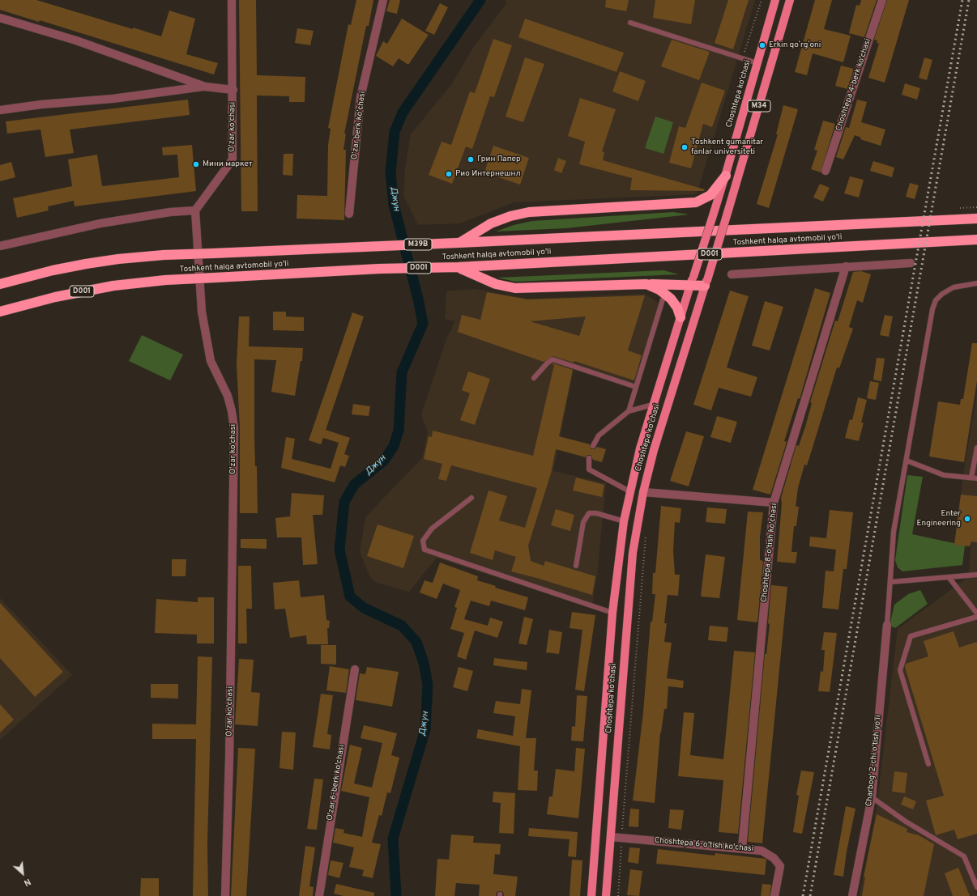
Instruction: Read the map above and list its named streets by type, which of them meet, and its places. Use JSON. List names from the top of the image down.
{
  "streets": {
    "highway": ["Toshkent halqa avtomobil yo'li", "M39B", "D001"],
    "main road": ["Choshtepa ko'chasi", "M34"],
    "street": [
      "Choshtepa 4-berk ko'chasi",
      "Oʻzar berk koʻchasi",
      "O'zar ko'chasi",
      "Choshtepa 8-o'tish ko'chasi",
      "Charbog' 2-chi o'tish yo'li",
      "O'zar 6-berk ko'chasi",
      "Choshtepa 6-o'tish ko'chasi"
    ]
  },
  "crossings": [
    ["Choshtepa ko'chasi", "Choshtepa 6-o'tish ko'chasi"],
    ["Choshtepa 8-o'tish ko'chasi", "Choshtepa 6-o'tish ko'chasi"]
  ],
  "water": ["Джун"],
  "places": [
    "Erkin qoʻrgʻoni",
    "Toshkent gumanitar fanlar universiteti",
    "Грин Папер",
    "Мини маркет",
    "Рио Интернешнл",
    "Enter Engineering"
  ],
  "north": "bottom right"
}
